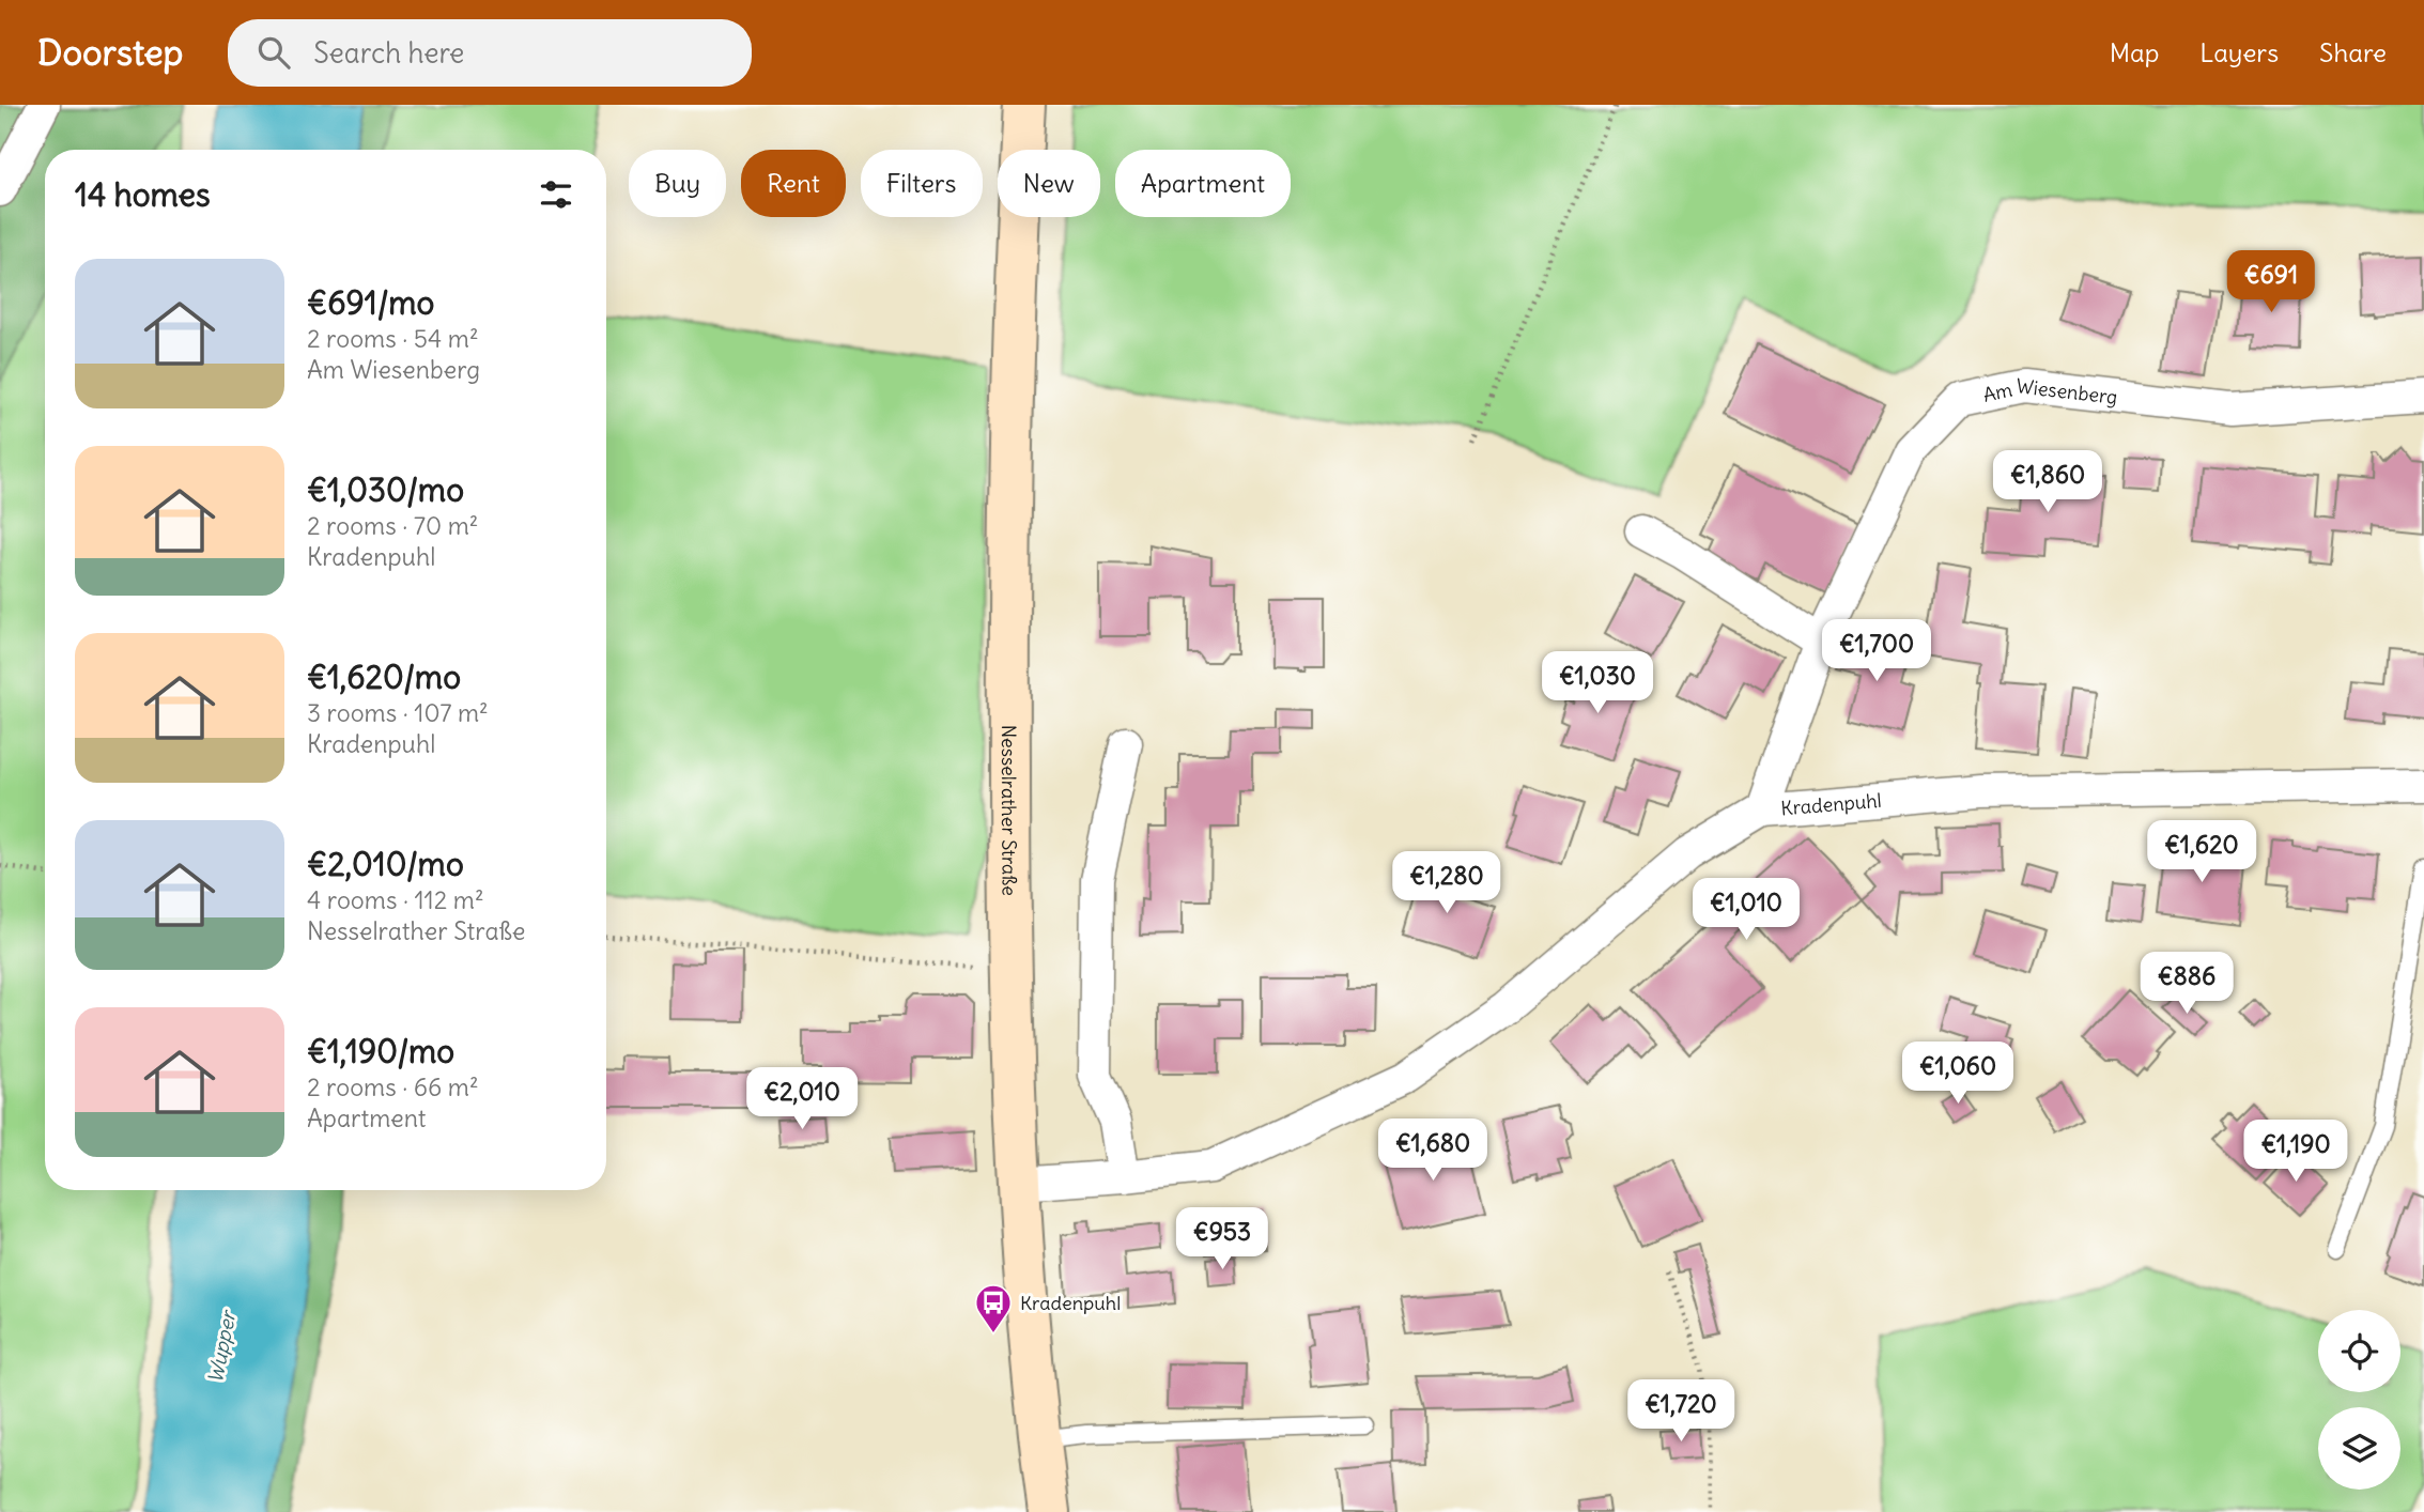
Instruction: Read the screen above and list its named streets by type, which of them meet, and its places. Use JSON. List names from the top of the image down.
{
  "streets": {
    "main road": ["Nesselrather Straße"],
    "street": ["Am Wiesenberg", "Kradenpuhl"]
  },
  "crossings": [
    ["Am Wiesenberg", "Kradenpuhl"],
    ["Kradenpuhl", "Nesselrather Straße"]
  ],
  "water": ["Wupper"],
  "places": {
    "bus stop": ["Kradenpuhl"]
  },
  "page": {
    "header": "Doorstep",
    "search": "Search here",
    "nav": ["Map", "Layers", "Share"],
    "chip": [
      "Buy",
      "Rent",
      "Filters",
      "New",
      "Apartment"
    ],
    "heading": "14 homes",
    "list": [
      {
        "name": "€691/mo",
        "note": "2 rooms · 54 m² · Am Wiesenberg"
      },
      {
        "name": "€1,030/mo",
        "note": "2 rooms · 70 m² · Kradenpuhl"
      },
      {
        "name": "€1,620/mo",
        "note": "3 rooms · 107 m² · Kradenpuhl"
      },
      {
        "name": "€2,010/mo",
        "note": "4 rooms · 112 m² · Nesselrather Straße"
      },
      {
        "name": "€1,190/mo",
        "note": "2 rooms · 66 m² · Apartment"
      }
    ],
    "price": [
      "€691",
      "€1,860",
      "€1,700",
      "€1,030",
      "€1,620",
      "€1,280",
      "€1,010",
      "€886",
      "€1,060",
      "€2,010",
      "€1,680",
      "€1,190",
      "€953",
      "€1,720"
    ]
  }
}
